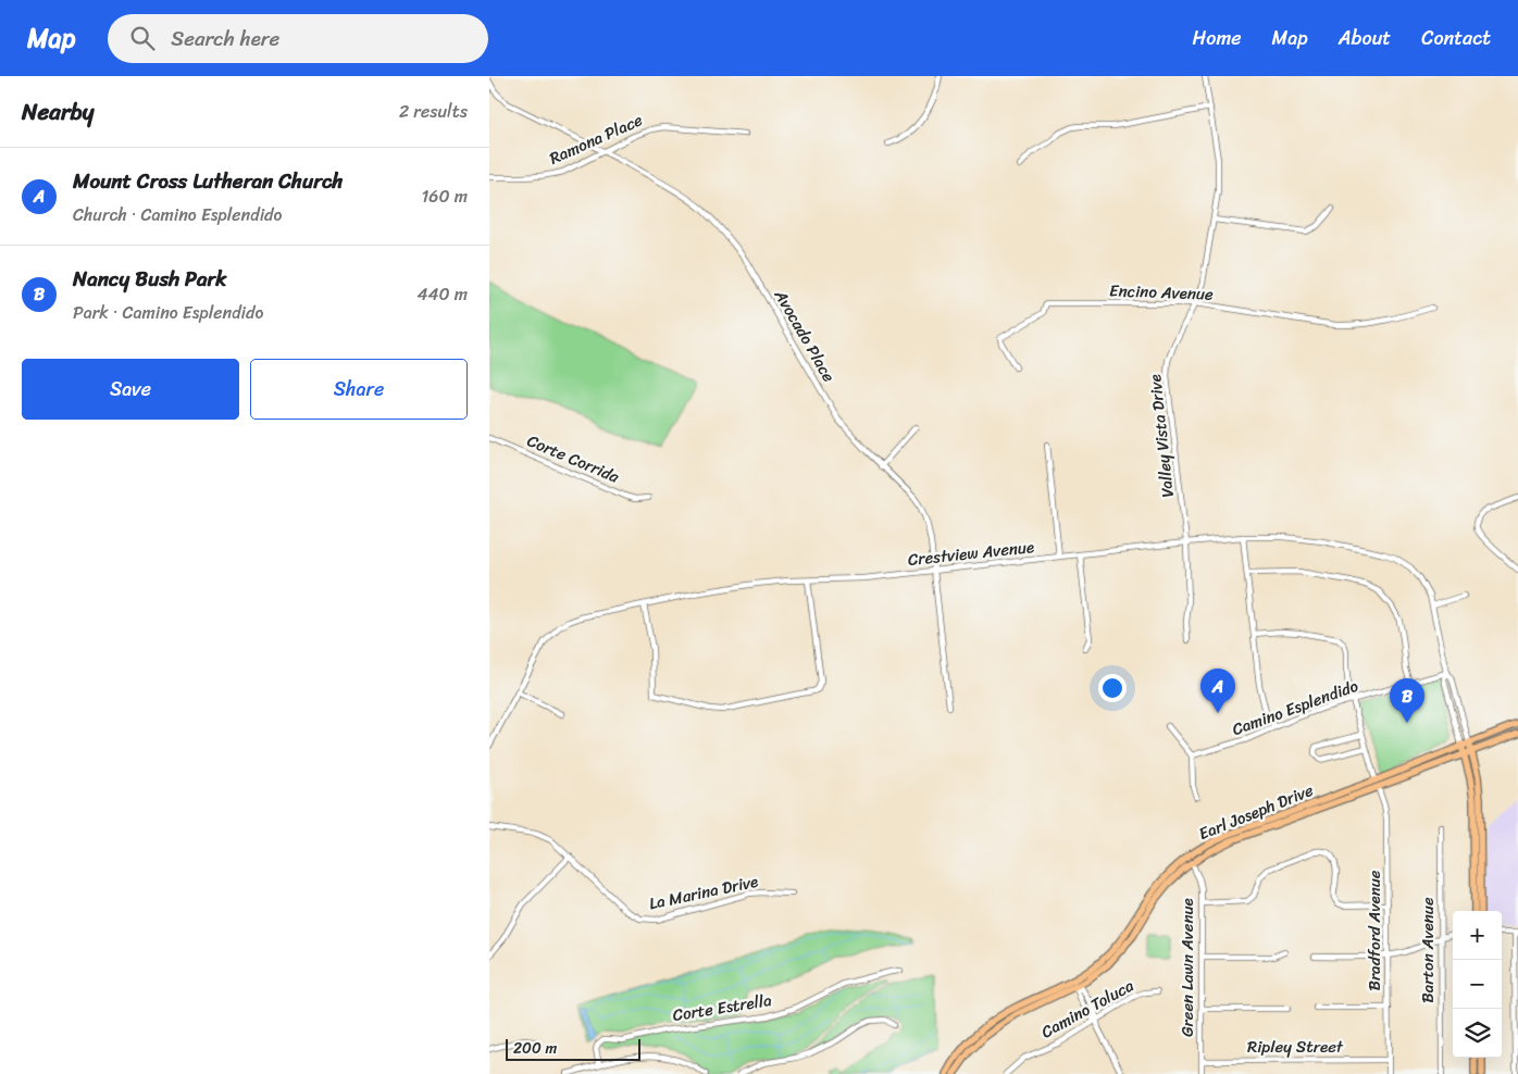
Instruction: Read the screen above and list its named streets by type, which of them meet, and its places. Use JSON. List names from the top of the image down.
{
  "streets": {
    "main road": ["Earl Joseph Drive"],
    "street": [
      "Ramona Place",
      "Encino Avenue",
      "Avocado Place",
      "Valley Vista Drive",
      "Corte Corrida",
      "Crestview Avenue",
      "Camino Esplendido",
      "La Marina Drive",
      "Bradford Avenue",
      "Barton Avenue",
      "Green Lawn Avenue",
      "Corte Estrella",
      "Camino Toluca",
      "Ripley Street"
    ]
  },
  "crossings": [
    ["Ramona Place", "Avocado Place"],
    ["Encino Avenue", "Valley Vista Drive"],
    ["Avocado Place", "Crestview Avenue"],
    ["Valley Vista Drive", "Crestview Avenue"],
    ["Crestview Avenue", "Camino Esplendido"],
    ["Crestview Avenue", "Earl Joseph Drive"],
    ["Camino Esplendido", "Bradford Avenue"],
    ["Earl Joseph Drive", "Bradford Avenue"],
    ["Earl Joseph Drive", "Green Lawn Avenue"],
    ["Bradford Avenue", "Ripley Street"],
    ["Green Lawn Avenue", "Ripley Street"]
  ],
  "scale_bar": "200 m",
  "page": {
    "header": "Map",
    "search": "Search here",
    "nav": [
      "Home",
      "Map",
      "About",
      "Contact"
    ],
    "heading": ["Nearby", "2 results"],
    "list": [
      {
        "mark": "A",
        "name": "Mount Cross Lutheran Church",
        "note": "Church · Camino Esplendido",
        "value": "160 m"
      },
      {
        "mark": "B",
        "name": "Nancy Bush Park",
        "note": "Park · Camino Esplendido",
        "value": "440 m"
      }
    ],
    "buttons": ["Save", "Share"],
    "pins": ["A", "B"],
    "map_buttons": ["+", "−"],
    "scale": "200 m"
  }
}
